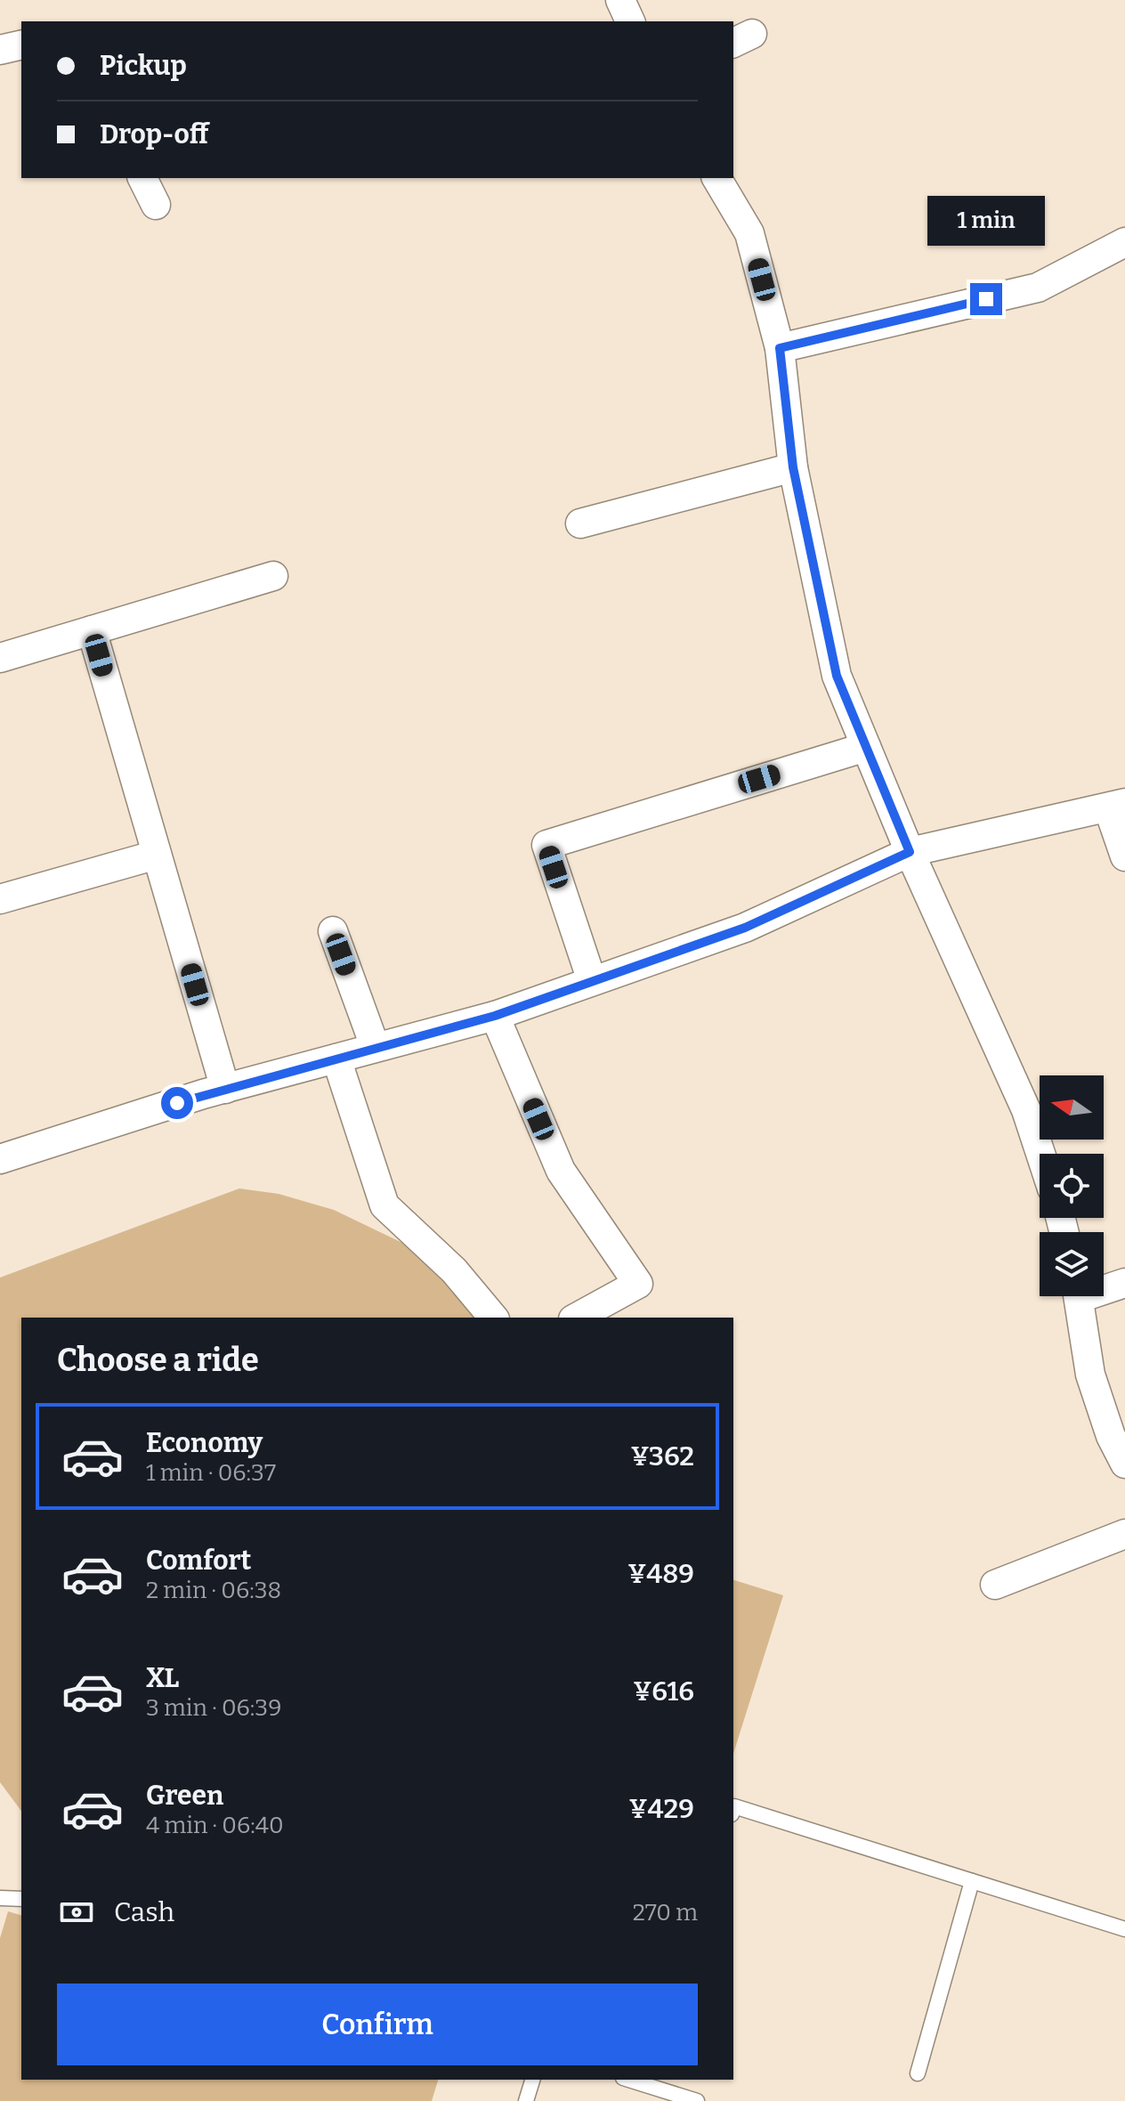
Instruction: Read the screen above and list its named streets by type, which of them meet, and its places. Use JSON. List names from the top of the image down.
{
  "north": "left",
  "page": {
    "banner": ["Pickup", "Drop-off"],
    "bubble": "1 min",
    "heading": "Choose a ride",
    "list": [
      {
        "name": "Economy",
        "note": "1 min · 06:37",
        "value": "¥362"
      },
      {
        "name": "Comfort",
        "note": "2 min · 06:38",
        "value": "¥489"
      },
      {
        "name": "XL",
        "note": "3 min · 06:39",
        "value": "¥616"
      },
      {
        "name": "Green",
        "note": "4 min · 06:40",
        "value": "¥429"
      }
    ],
    "pay": ["Cash", "270 m"],
    "buttons": "Confirm"
  }
}
